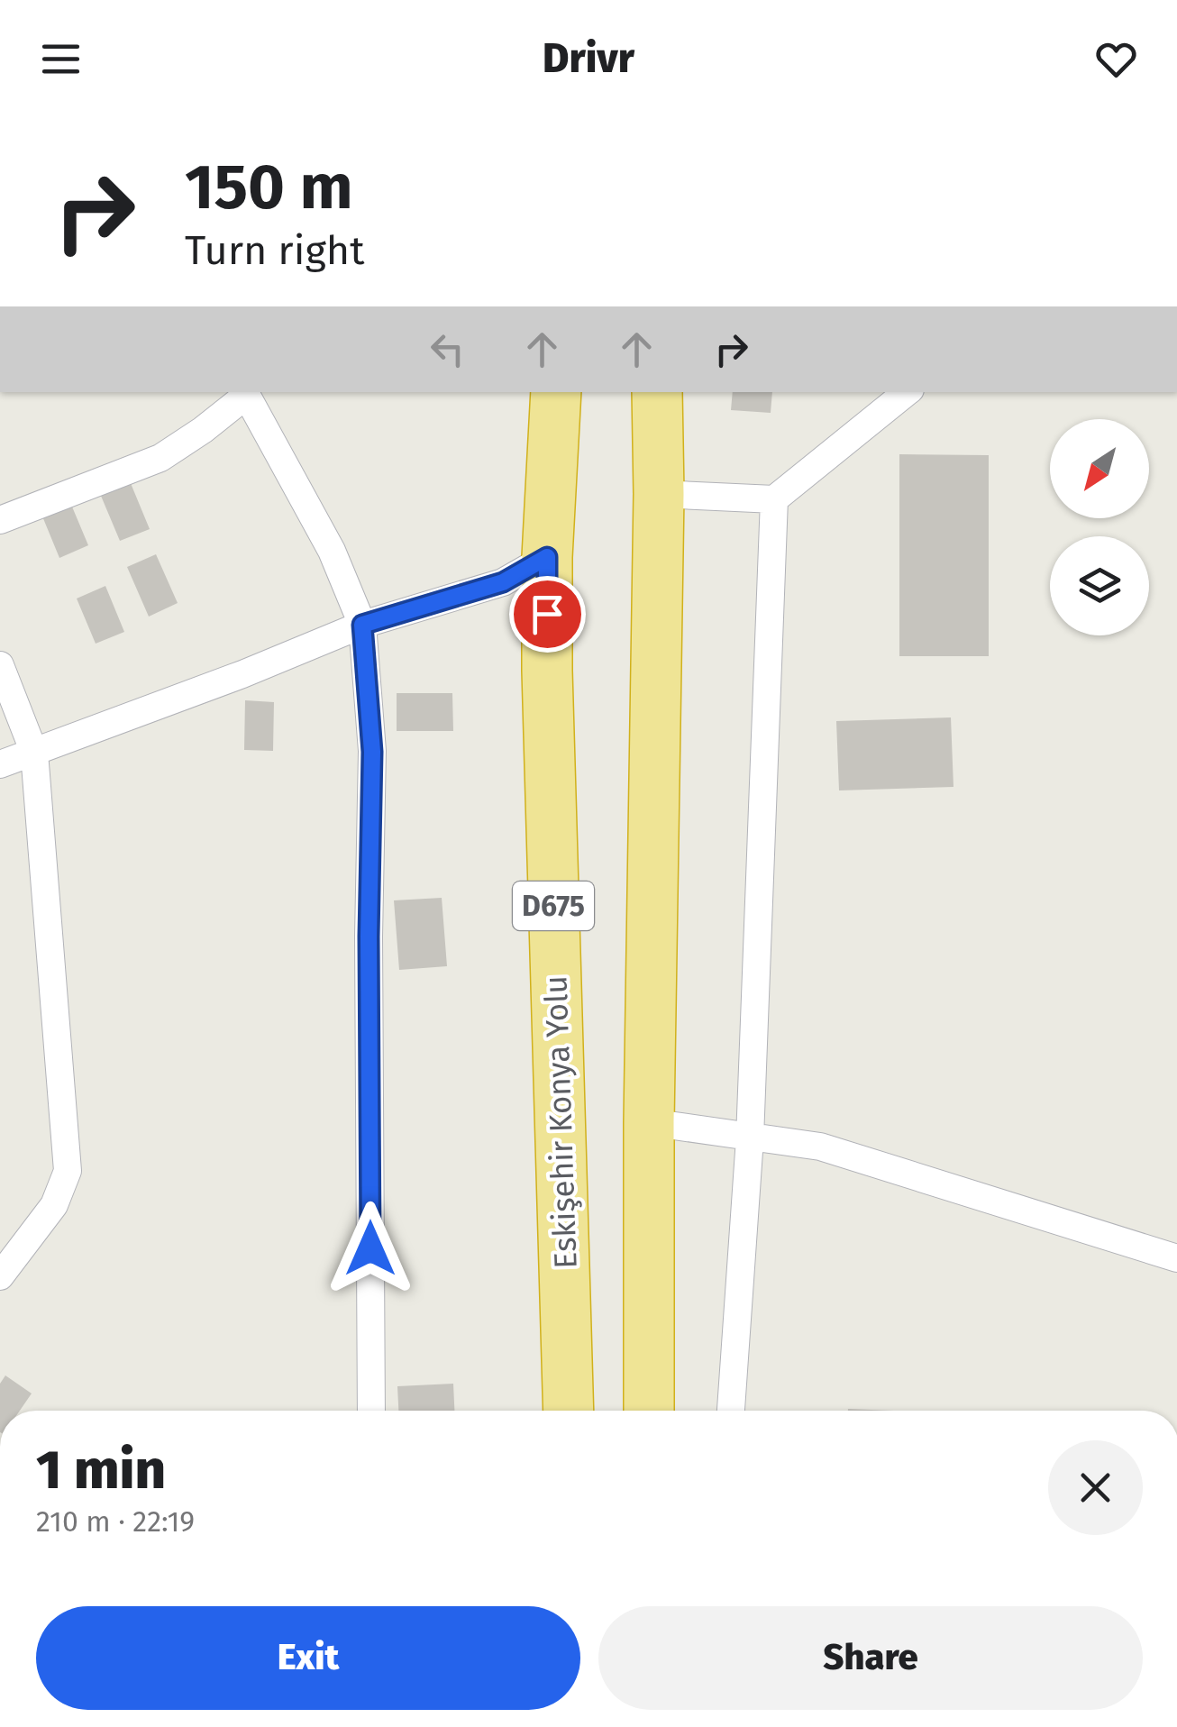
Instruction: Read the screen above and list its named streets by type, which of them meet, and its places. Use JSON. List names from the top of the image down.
{
  "streets": {
    "highway": ["D675", "Eskişehir Konya Yolu"]
  },
  "north": "bottom left",
  "page": {
    "header": "Drivr",
    "turn": ["150 m", "Turn right"],
    "heading": ["1 min", "210 m · 22:19"],
    "buttons": ["Exit", "Share"]
  }
}
